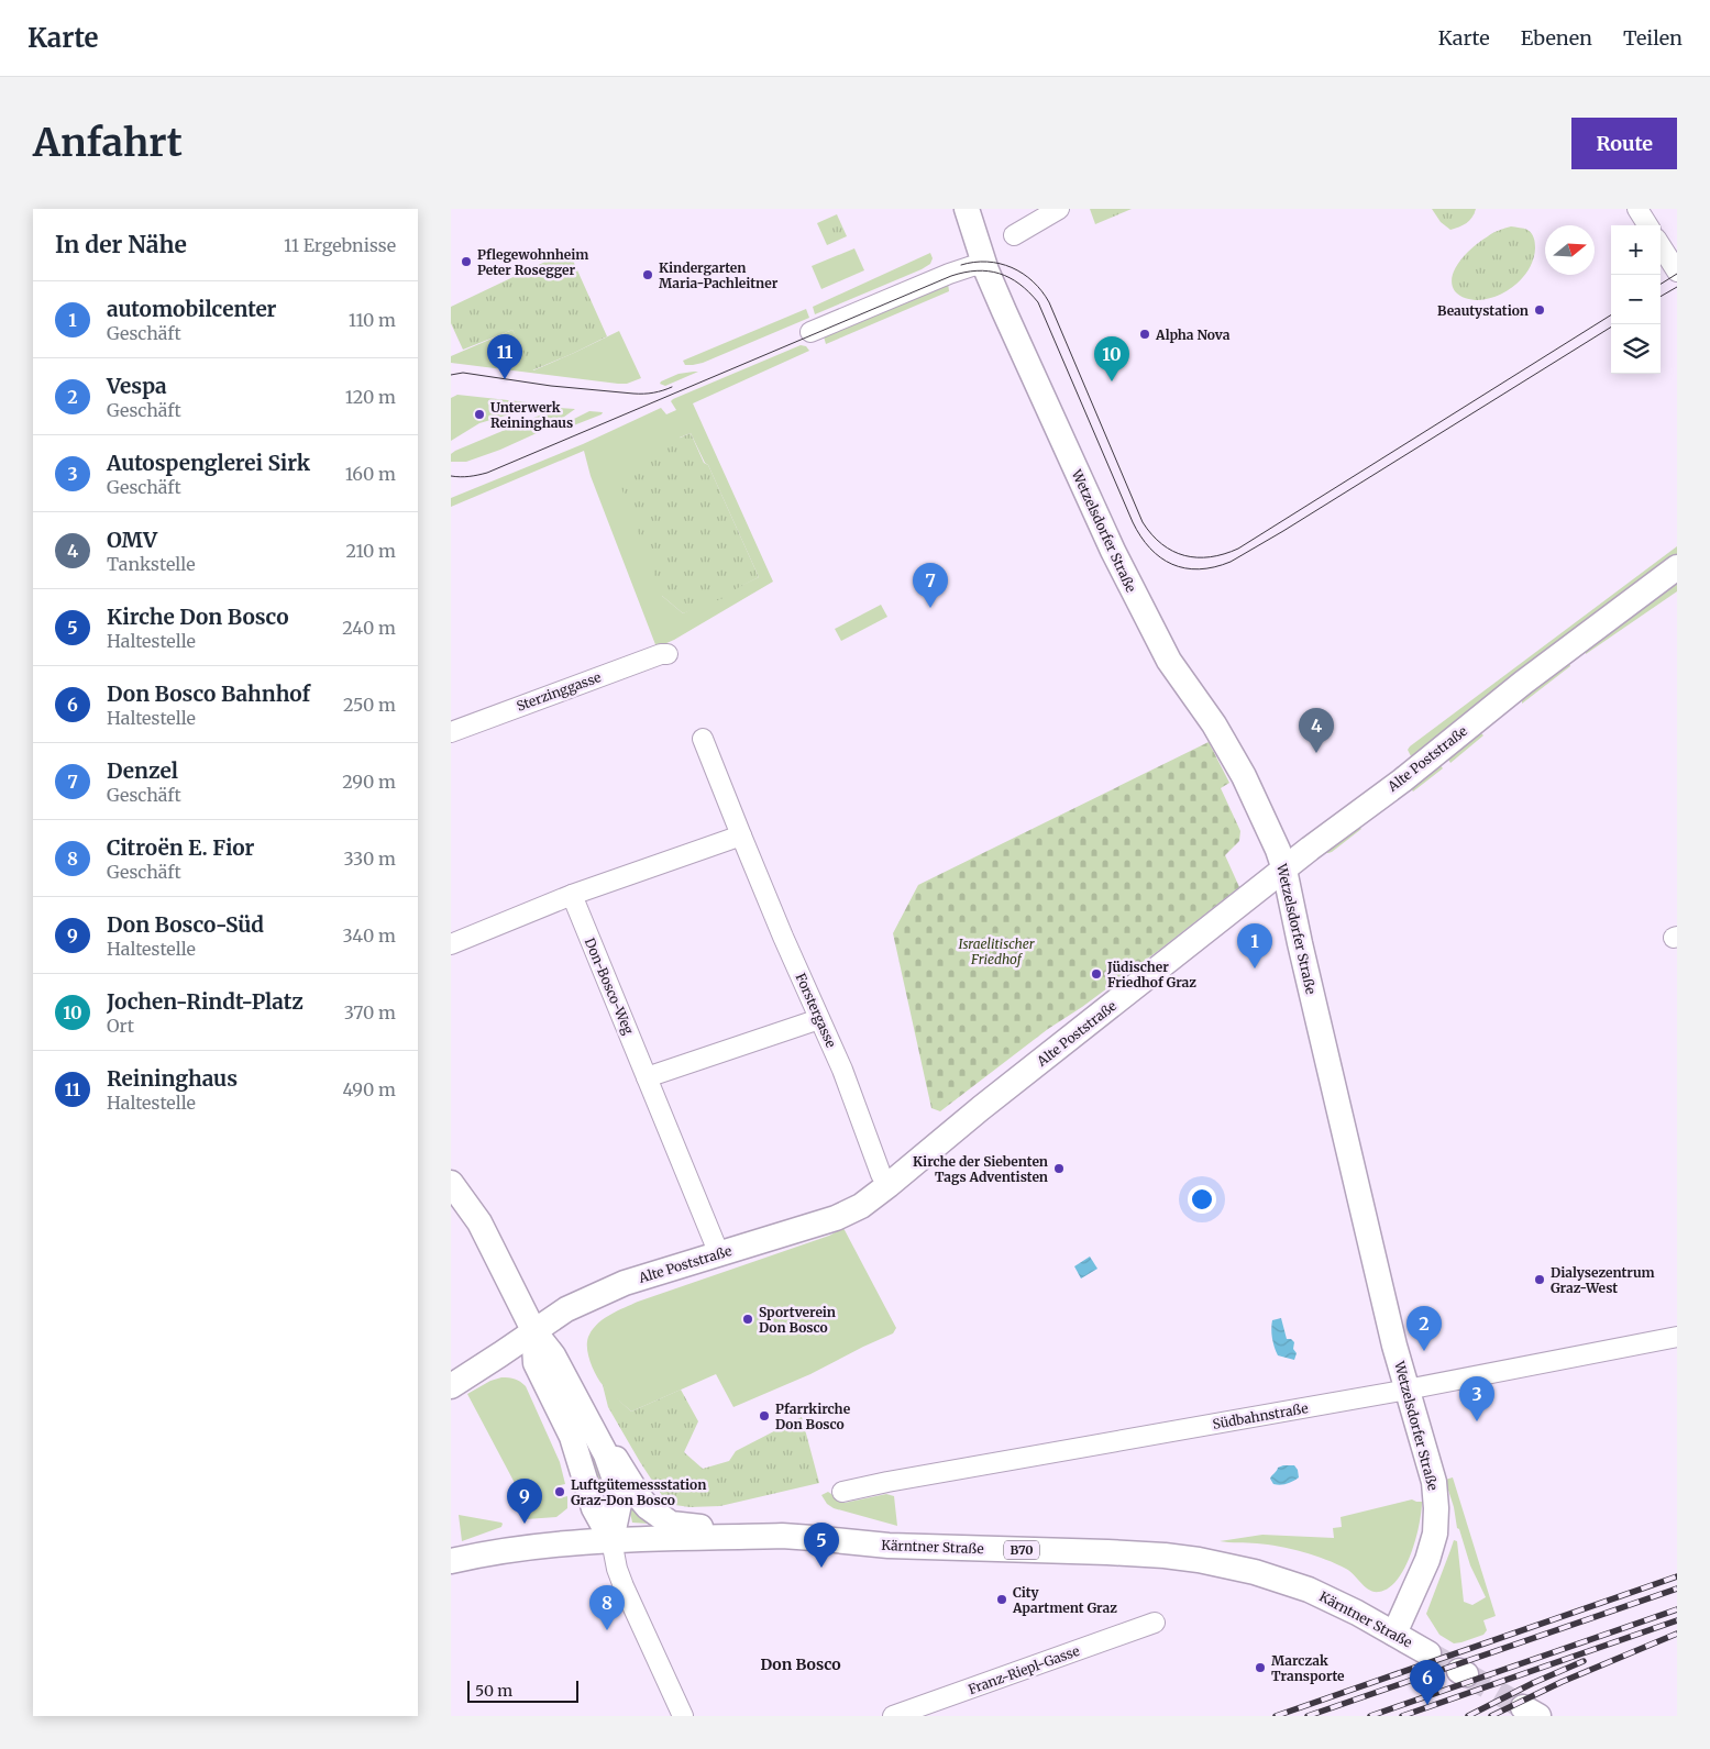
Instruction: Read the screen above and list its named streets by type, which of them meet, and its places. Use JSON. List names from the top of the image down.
{
  "streets": {
    "main road": [
      "Wetzelsdorfer Straße",
      "Alte Poststraße",
      "Kärntner Straße",
      "B70"
    ],
    "street": [
      "Sterzinggasse",
      "Don-Bosco-Weg",
      "Forstergasse",
      "Südbahnstraße",
      "Franz-Riepl-Gasse"
    ]
  },
  "crossings": [
    ["Wetzelsdorfer Straße", "Alte Poststraße"],
    ["Wetzelsdorfer Straße", "Südbahnstraße"],
    ["Wetzelsdorfer Straße", "Kärntner Straße"],
    ["Alte Poststraße", "Don-Bosco-Weg"],
    ["Alte Poststraße", "Forstergasse"]
  ],
  "districts": ["Don Bosco"],
  "parks": ["Israelitischer Friedhof"],
  "places": [
    "Pflegewohnheim Peter Rosegger",
    "Kindergarten Maria-Pachleitner",
    "Beautystation",
    "Alpha Nova",
    "Unterwerk Reininghaus",
    "Jüdischer Friedhof Graz",
    "Kirche der Siebenten Tags Adventisten",
    "Dialysezentrum Graz-West",
    "Sportverein Don Bosco",
    "Pfarrkirche Don Bosco",
    "Luftgütemessstation Graz-Don Bosco",
    "City Apartment Graz",
    "Marczak Transporte"
  ],
  "scale_bar": "50 m",
  "north": "right",
  "page": {
    "header": "Karte",
    "nav": ["Karte", "Ebenen", "Teilen"],
    "buttons": "Route",
    "title": "Anfahrt",
    "heading": ["In der Nähe", "11 Ergebnisse"],
    "map_buttons": ["+", "−"],
    "list": [
      {
        "mark": "1",
        "name": "automobilcenter",
        "note": "Geschäft",
        "value": "110 m"
      },
      {
        "mark": "2",
        "name": "Vespa",
        "note": "Geschäft",
        "value": "120 m"
      },
      {
        "mark": "3",
        "name": "Autospenglerei Sirk",
        "note": "Geschäft",
        "value": "160 m"
      },
      {
        "mark": "4",
        "name": "OMV",
        "note": "Tankstelle",
        "value": "210 m"
      },
      {
        "mark": "5",
        "name": "Kirche Don Bosco",
        "note": "Haltestelle",
        "value": "240 m"
      },
      {
        "mark": "6",
        "name": "Don Bosco Bahnhof",
        "note": "Haltestelle",
        "value": "250 m"
      },
      {
        "mark": "7",
        "name": "Denzel",
        "note": "Geschäft",
        "value": "290 m"
      },
      {
        "mark": "8",
        "name": "Citroën E. Fior",
        "note": "Geschäft",
        "value": "330 m"
      },
      {
        "mark": "9",
        "name": "Don Bosco-Süd",
        "note": "Haltestelle",
        "value": "340 m"
      },
      {
        "mark": "10",
        "name": "Jochen-Rindt-Platz",
        "note": "Ort",
        "value": "370 m"
      },
      {
        "mark": "11",
        "name": "Reininghaus",
        "note": "Haltestelle",
        "value": "490 m"
      }
    ],
    "pins": [
      "11",
      "10",
      "7",
      "4",
      "1",
      "2",
      "3",
      "9",
      "5",
      "8",
      "6"
    ],
    "scale": "50 m"
  }
}
